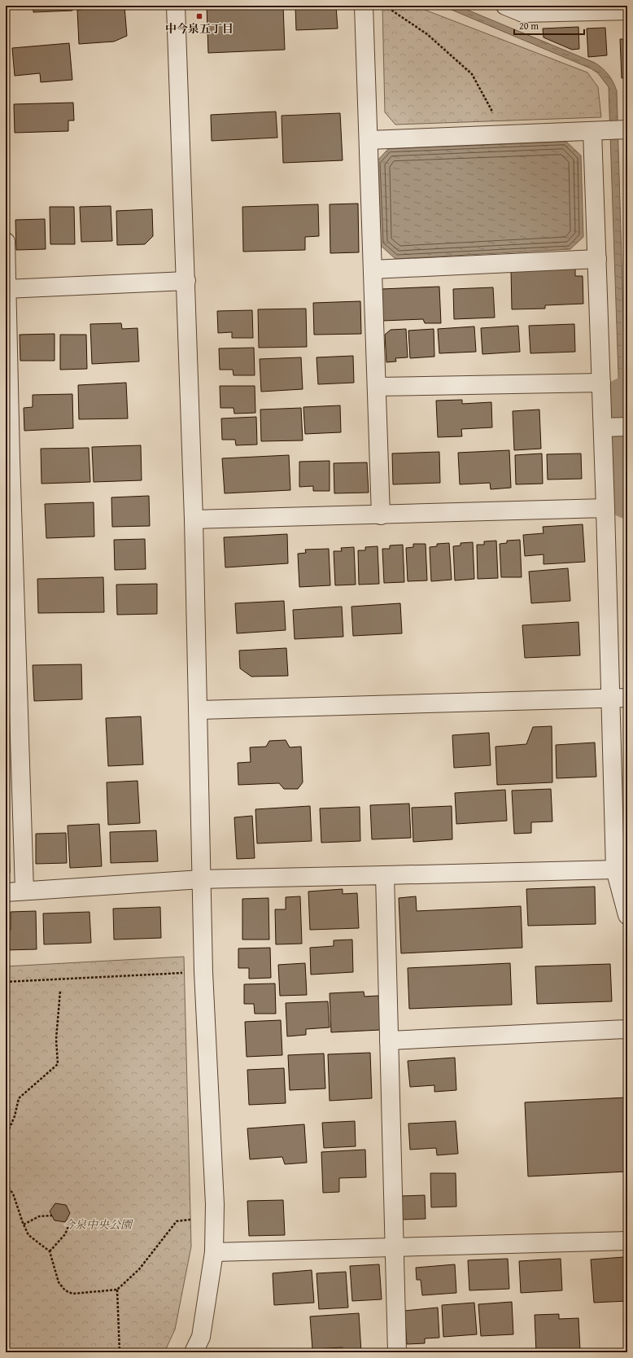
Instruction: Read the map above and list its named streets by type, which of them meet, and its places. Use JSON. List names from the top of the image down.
{
  "parks": ["今泉中央公園"],
  "places": {
    "transit": ["中今泉五丁目"]
  },
  "scale_bar": "20 m"
}
